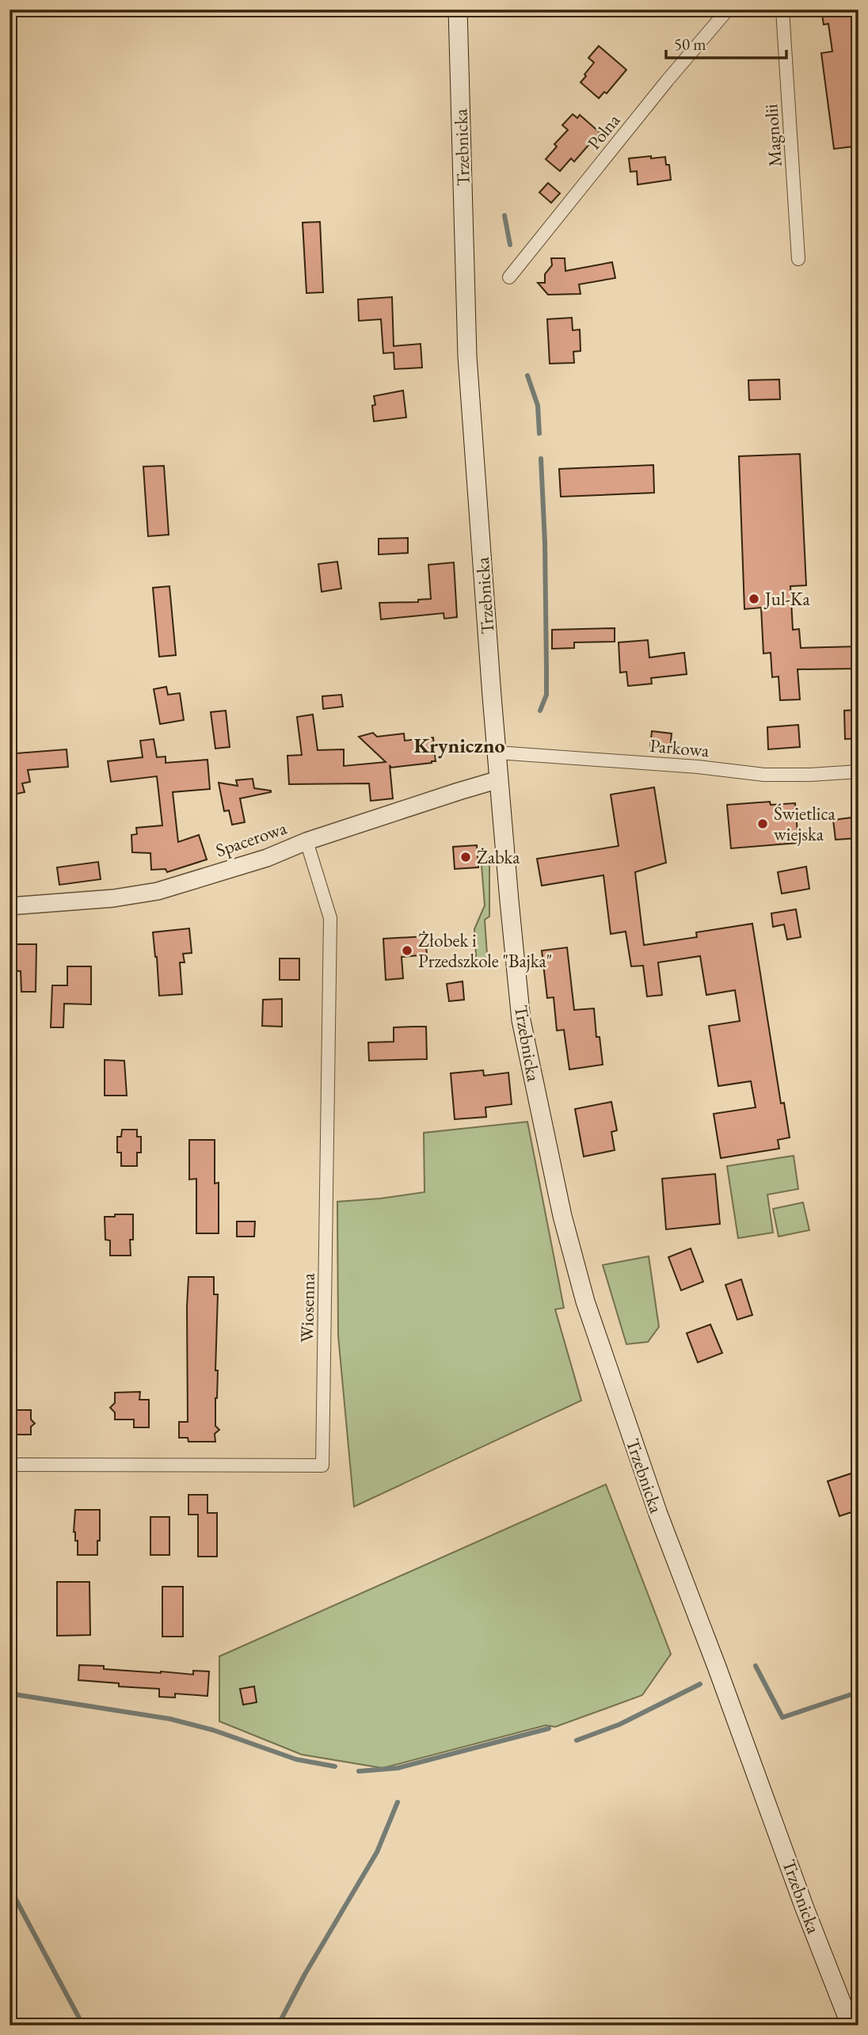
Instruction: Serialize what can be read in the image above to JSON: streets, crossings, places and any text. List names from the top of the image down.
{
  "streets": {
    "main road": ["Trzebnicka"],
    "street": [
      "Polna",
      "Magnolii",
      "Parkowa",
      "Spacerowa",
      "Wiosenna"
    ]
  },
  "crossings": [
    ["Trzebnicka", "Parkowa"],
    ["Trzebnicka", "Spacerowa"],
    ["Spacerowa", "Wiosenna"]
  ],
  "districts": ["Kryniczno"],
  "places": [
    "Jul-Ka",
    "Świetlica wiejska",
    "Żabka",
    "Żłobek i Przedszkole \"Bajka\""
  ],
  "scale_bar": "50 m"
}
